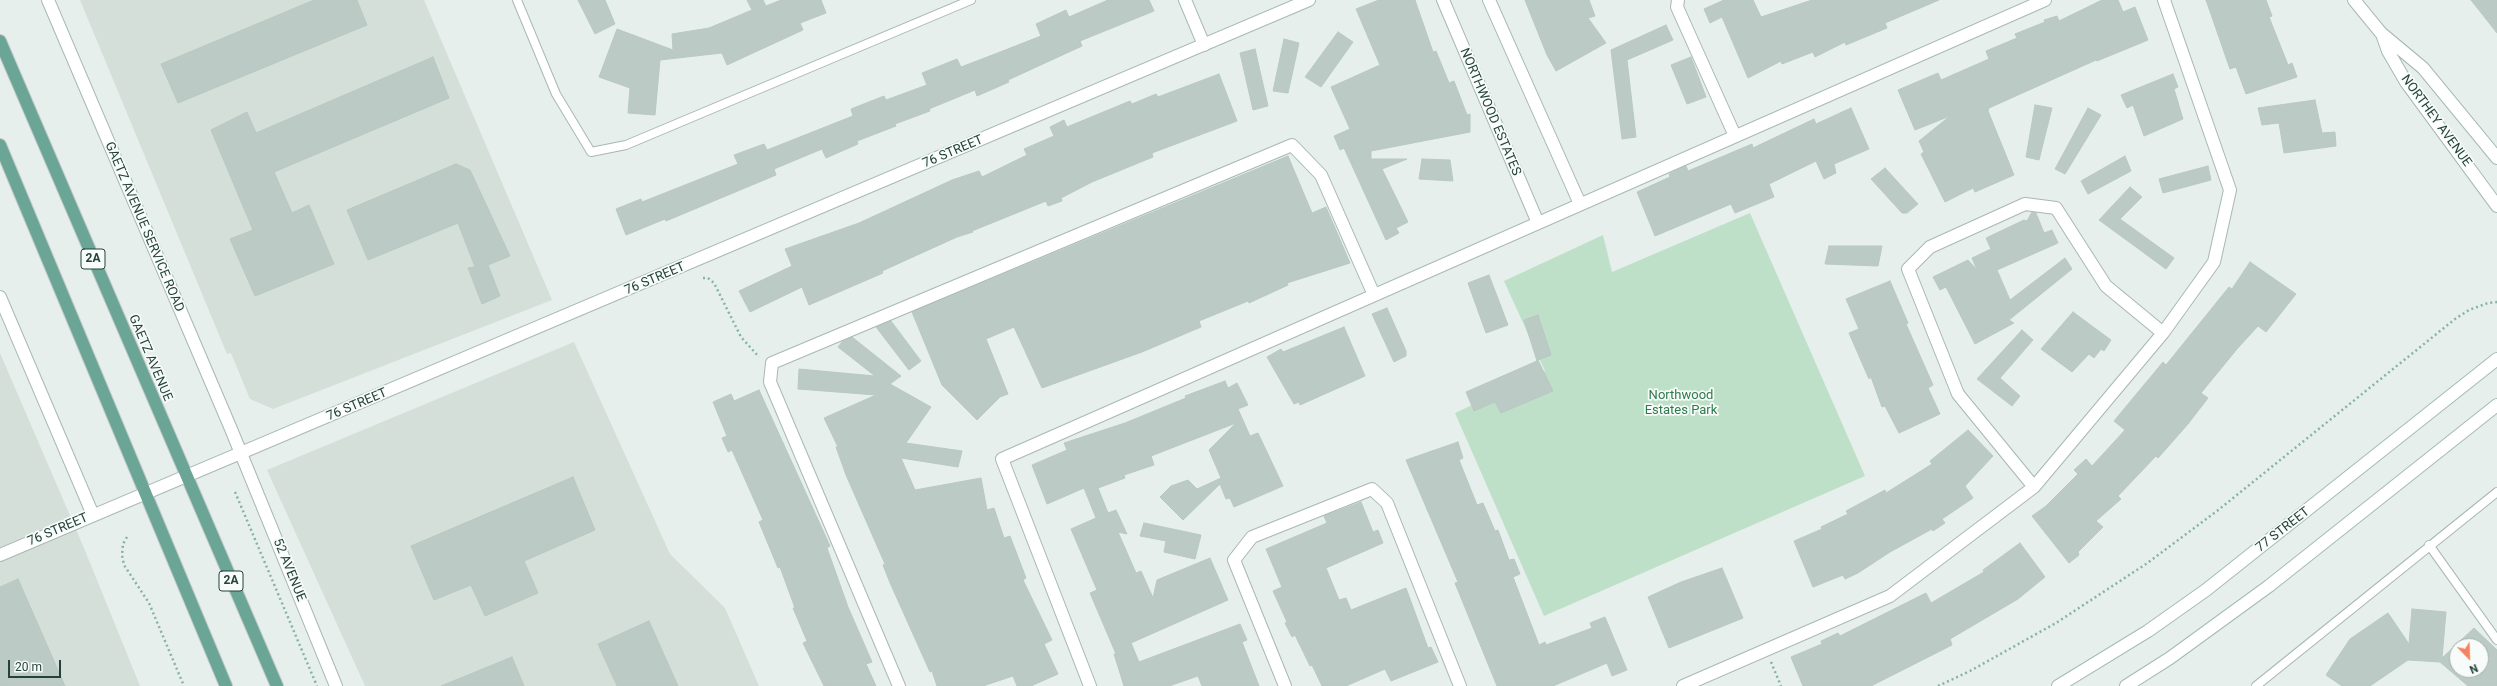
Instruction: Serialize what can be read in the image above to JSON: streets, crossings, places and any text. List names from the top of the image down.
{
  "streets": {
    "main road": ["2A", "GAETZ AVENUE"],
    "street": [
      "NORTHWOOD ESTATES",
      "NORTHEY AVENUE",
      "76 STREET",
      "GAETZ AVENUE SERVICE ROAD",
      "77 STREET",
      "52 AVENUE"
    ]
  },
  "crossings": [
    ["76 STREET", "GAETZ AVENUE SERVICE ROAD"],
    ["76 STREET", "GAETZ AVENUE"],
    ["76 STREET", "52 AVENUE"],
    ["GAETZ AVENUE SERVICE ROAD", "52 AVENUE"]
  ],
  "parks": ["Northwood Estates Park"],
  "scale_bar": "20 m",
  "north": "bottom right"
}
